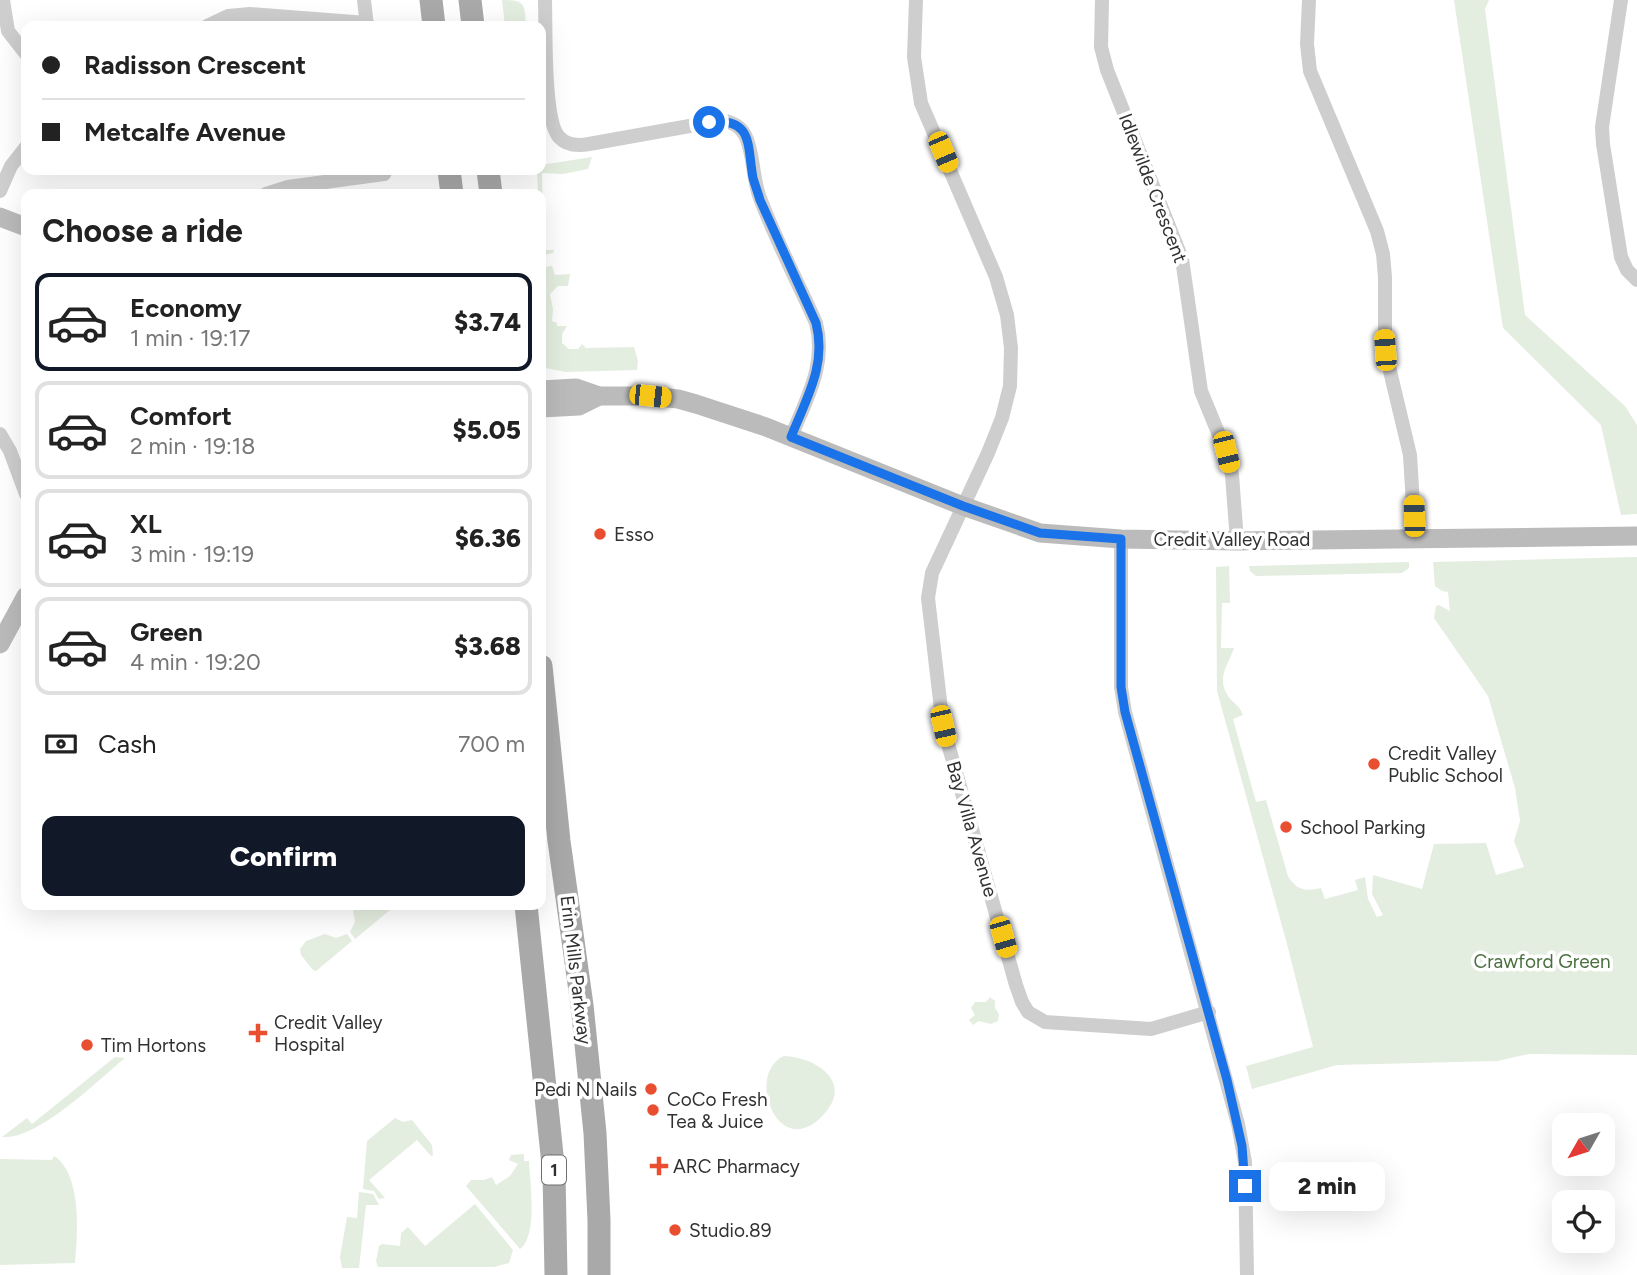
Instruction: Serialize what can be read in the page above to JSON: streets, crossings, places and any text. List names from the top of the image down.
{
  "streets": {
    "main road": ["Erin Mills Parkway", "1"],
    "street": ["Idlewilde Crescent", "Credit Valley Road", "Bay Villa Avenue"]
  },
  "crossings": [
    ["Idlewilde Crescent", "Credit Valley Road"],
    ["Credit Valley Road", "Bay Villa Avenue"]
  ],
  "parks": ["Crawford Green"],
  "places": {
    "other": [
      "Esso",
      "Credit Valley Public School",
      "School Parking",
      "Tim Hortons",
      "Pedi N Nails",
      "CoCo Fresh Tea & Juice",
      "Studio.89"
    ],
    "health": ["Credit Valley Hospital", "ARC Pharmacy"]
  },
  "north": "bottom left",
  "page": {
    "banner": ["Radisson Crescent", "Metcalfe Avenue"],
    "heading": "Choose a ride",
    "list": [
      {
        "name": "Economy",
        "note": "1 min · 19:17",
        "value": "$3.74"
      },
      {
        "name": "Comfort",
        "note": "2 min · 19:18",
        "value": "$5.05"
      },
      {
        "name": "XL",
        "note": "3 min · 19:19",
        "value": "$6.36"
      },
      {
        "name": "Green",
        "note": "4 min · 19:20",
        "value": "$3.68"
      }
    ],
    "pay": ["Cash", "700 m"],
    "buttons": "Confirm",
    "bubble": "2 min"
  }
}
